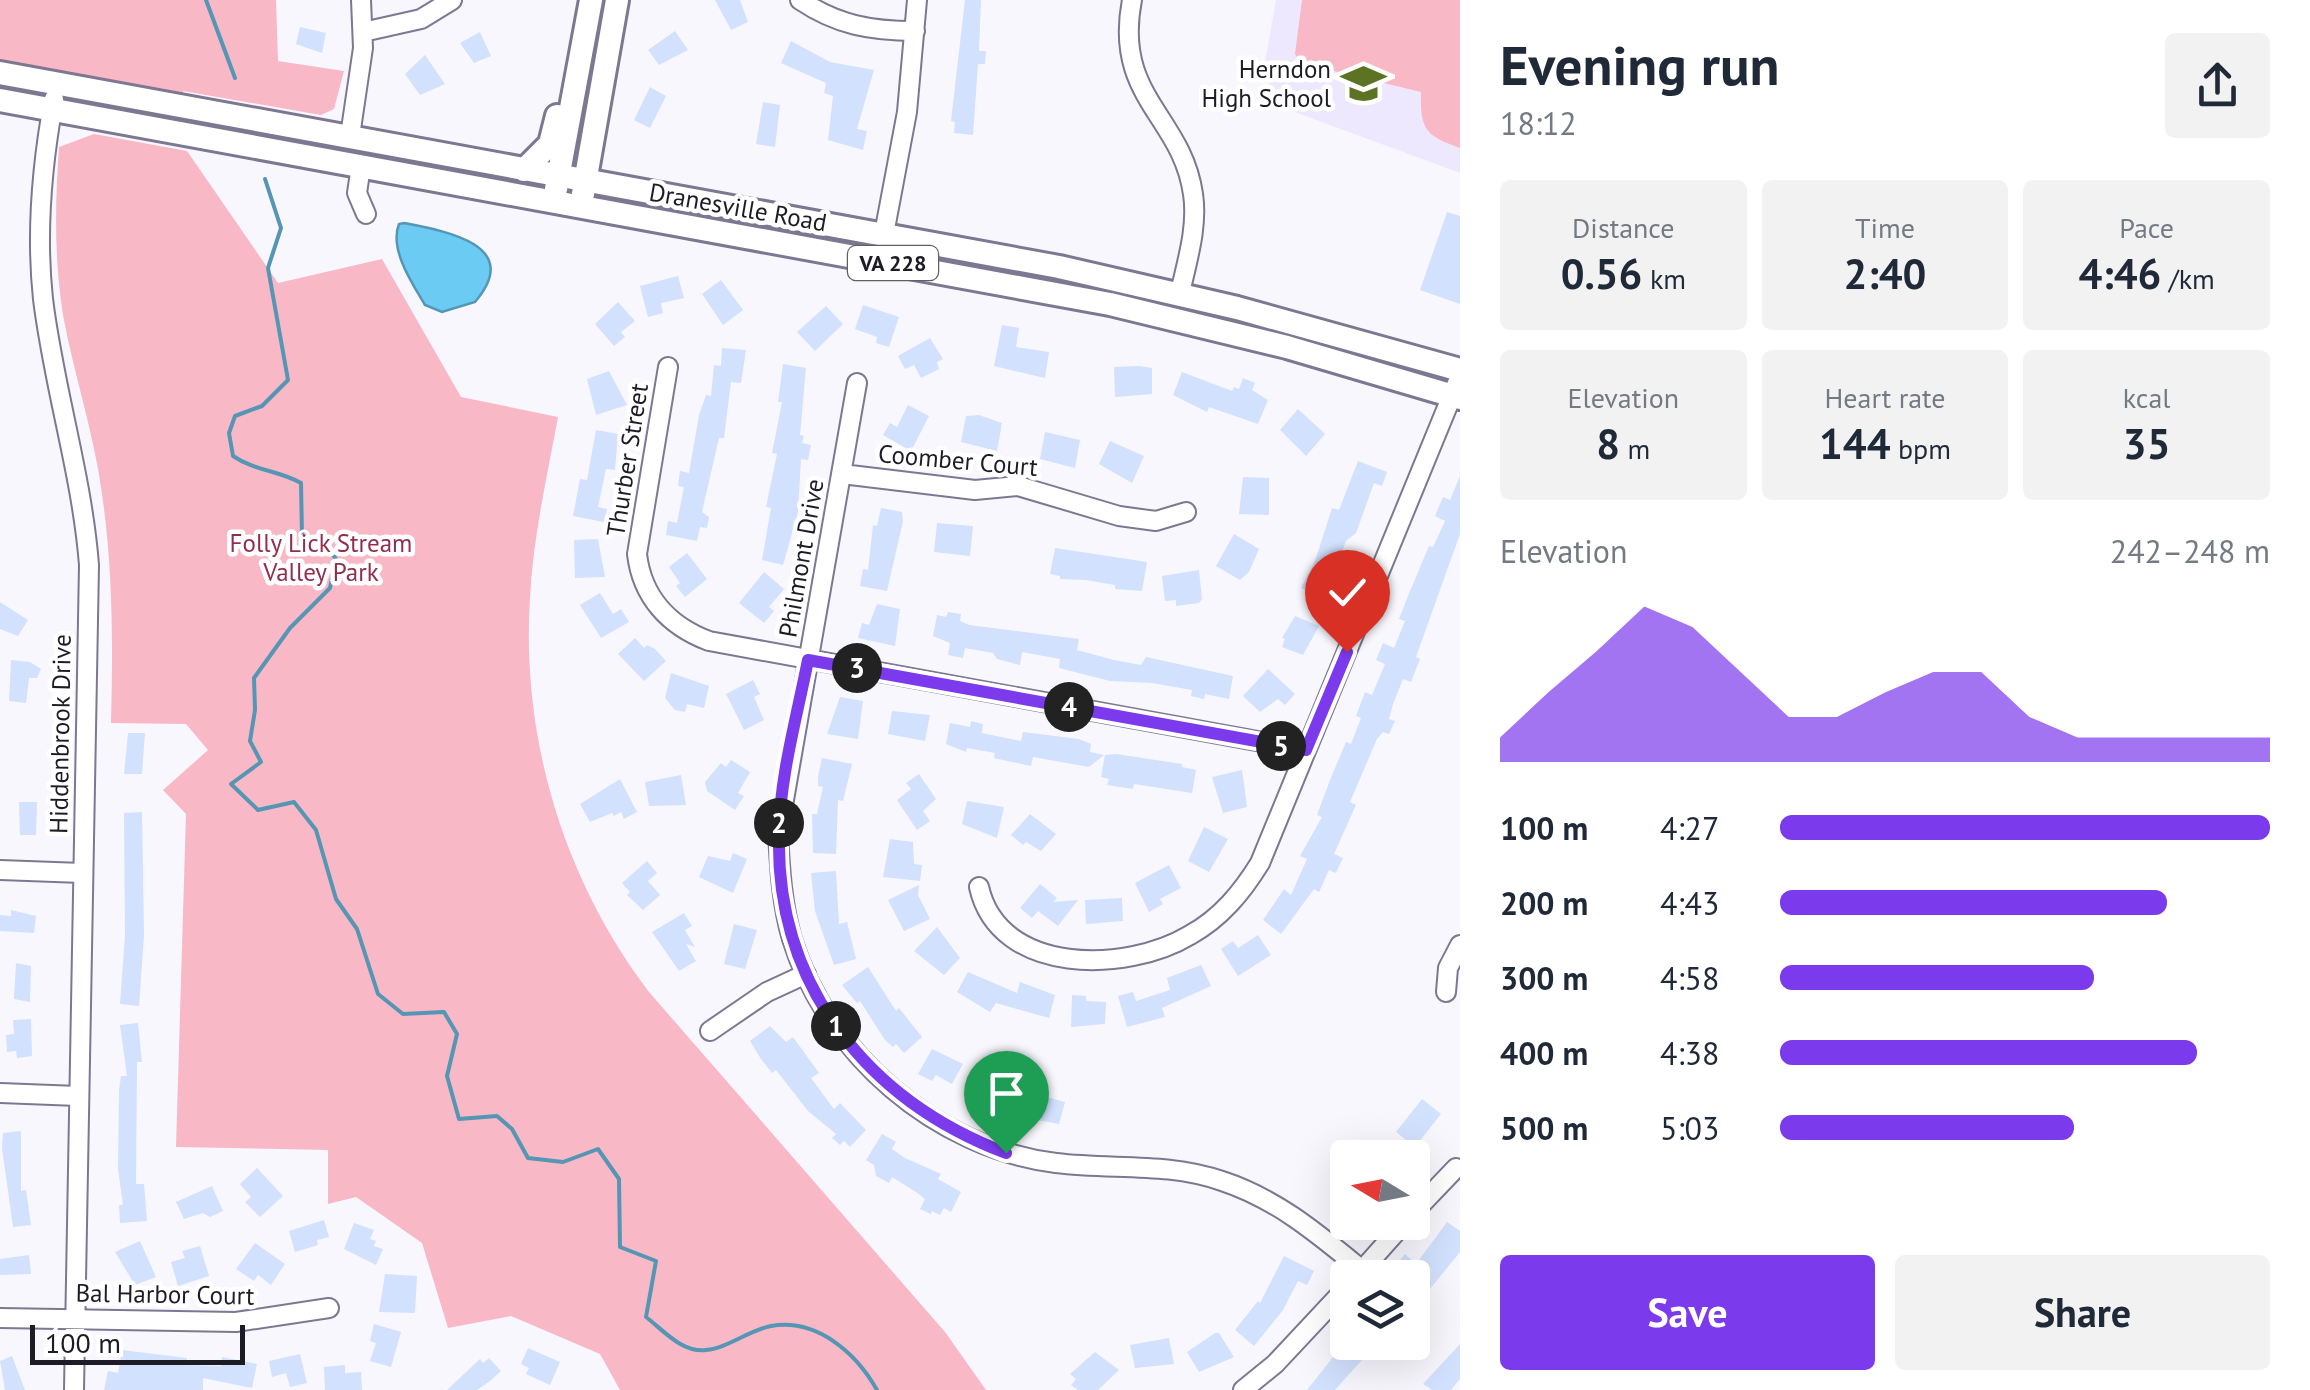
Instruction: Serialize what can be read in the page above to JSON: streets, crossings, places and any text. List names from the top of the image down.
{
  "streets": {
    "main road": ["Dranesville Road", "VA 228"],
    "street": [
      "Thurber Street",
      "Coomber Court",
      "Philmont Drive",
      "Hiddenbrook Drive",
      "Bal Harbor Court"
    ]
  },
  "crossings": [
    ["Dranesville Road", "Hiddenbrook Drive"],
    ["Thurber Street", "Philmont Drive"],
    ["Coomber Court", "Philmont Drive"],
    ["Hiddenbrook Drive", "Bal Harbor Court"]
  ],
  "parks": ["Folly Lick Stream Valley Park"],
  "places": {
    "school or university": ["Herndon High School"]
  },
  "scale_bar": "100 m",
  "north": "left",
  "page": {
    "heading": ["Evening run", "18:12"],
    "stats": [
      ["Distance", "0.56 km"],
      ["Time", "2:40"],
      ["Pace", "4:46 /km"],
      ["Elevation", "8 m"],
      ["Heart rate", "144 bpm"],
      ["kcal", "35"]
    ],
    "chart": ["Elevation", "242–248 m"],
    "pins": [
      "3",
      "4",
      "5",
      "2",
      "1"
    ],
    "list": [
      {
        "name": "100 m",
        "note": "4:27"
      },
      {
        "name": "200 m",
        "note": "4:43"
      },
      {
        "name": "300 m",
        "note": "4:58"
      },
      {
        "name": "400 m",
        "note": "4:38"
      },
      {
        "name": "500 m",
        "note": "5:03"
      }
    ],
    "buttons": ["Save", "Share"],
    "scale": "100 m"
  }
}
